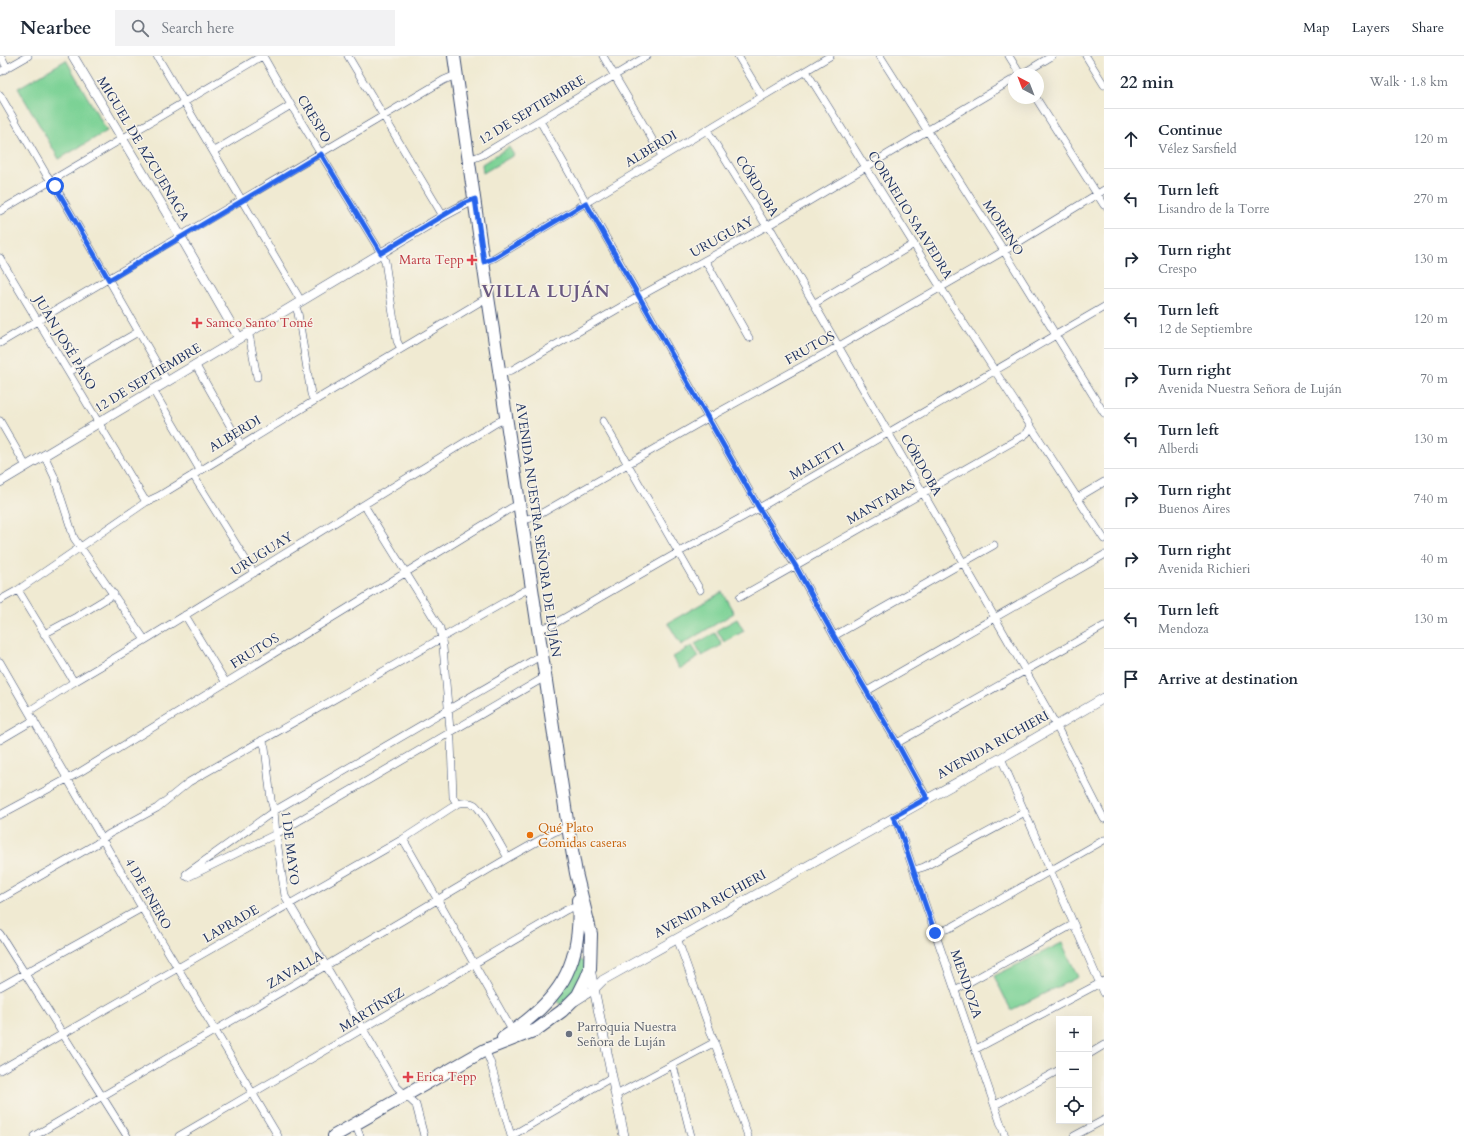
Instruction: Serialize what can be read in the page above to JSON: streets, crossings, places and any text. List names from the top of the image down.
{
  "streets": {
    "main road": ["AVENIDA NUESTRA SEÑORA DE LUJÁN", "AVENIDA RICHIERI"],
    "street": [
      "12 DE SEPTIEMBRE",
      "CRESPO",
      "MIGUEL DE AZCUENAGA",
      "ALBERDI",
      "CÓRDOBA",
      "CORNELIO SAAVEDRA",
      "MORENO",
      "URUGUAY",
      "JUAN JOSÉ PASO",
      "FRUTOS",
      "MALETTI",
      "MANTARAS",
      "1 DE MAYO",
      "4 DE ENERO",
      "LAPRADE",
      "ZAVALLA",
      "MENDOZA",
      "MARTÍNEZ"
    ]
  },
  "crossings": [
    ["12 DE SEPTIEMBRE", "CRESPO"],
    ["12 DE SEPTIEMBRE", "MIGUEL DE AZCUENAGA"],
    ["12 DE SEPTIEMBRE", "JUAN JOSÉ PASO"],
    ["12 DE SEPTIEMBRE", "AVENIDA NUESTRA SEÑORA DE LUJÁN"],
    ["CRESPO", "ALBERDI"],
    ["ALBERDI", "CÓRDOBA"],
    ["ALBERDI", "CORNELIO SAAVEDRA"],
    ["ALBERDI", "JUAN JOSÉ PASO"],
    ["ALBERDI", "AVENIDA NUESTRA SEÑORA DE LUJÁN"],
    ["CÓRDOBA", "URUGUAY"],
    ["CÓRDOBA", "FRUTOS"],
    ["CÓRDOBA", "MALETTI"],
    ["CÓRDOBA", "MANTARAS"],
    ["CÓRDOBA", "AVENIDA RICHIERI"],
    ["CORNELIO SAAVEDRA", "URUGUAY"],
    ["CORNELIO SAAVEDRA", "FRUTOS"],
    ["CORNELIO SAAVEDRA", "MALETTI"],
    ["CORNELIO SAAVEDRA", "MANTARAS"],
    ["MORENO", "URUGUAY"],
    ["MORENO", "FRUTOS"],
    ["MORENO", "MALETTI"],
    ["URUGUAY", "AVENIDA NUESTRA SEÑORA DE LUJÁN"],
    ["URUGUAY", "4 DE ENERO"],
    ["FRUTOS", "AVENIDA NUESTRA SEÑORA DE LUJÁN"],
    ["FRUTOS", "4 DE ENERO"],
    ["MALETTI", "AVENIDA NUESTRA SEÑORA DE LUJÁN"],
    ["AVENIDA NUESTRA SEÑORA DE LUJÁN", "AVENIDA RICHIERI"],
    ["AVENIDA NUESTRA SEÑORA DE LUJÁN", "ZAVALLA"],
    ["AVENIDA RICHIERI", "1 DE MAYO"],
    ["AVENIDA RICHIERI", "MENDOZA"],
    ["1 DE MAYO", "LAPRADE"],
    ["1 DE MAYO", "ZAVALLA"],
    ["1 DE MAYO", "MARTÍNEZ"],
    ["4 DE ENERO", "LAPRADE"],
    ["4 DE ENERO", "ZAVALLA"],
    ["4 DE ENERO", "MARTÍNEZ"]
  ],
  "districts": ["VILLA LUJÁN"],
  "places": {
    "health": ["Marta Tepp", "Samco Santo Tomé", "Erica Tepp"],
    "other": ["Qué Plato Comidas caseras", "Parroquia Nuestra Señora de Luján"]
  },
  "north": "top left",
  "page": {
    "header": "Nearbee",
    "search": "Search here",
    "nav": ["Map", "Layers", "Share"],
    "heading": ["22 min", "Walk · 1.8 km"],
    "list": [
      ["Continue", "Vélez Sarsfield", "120 m"],
      ["Turn left", "Lisandro de la Torre", "270 m"],
      ["Turn right", "Crespo", "130 m"],
      ["Turn left", "12 de Septiembre", "120 m"],
      ["Turn right", "Avenida Nuestra Señora de Luján", "70 m"],
      ["Turn left", "Alberdi", "130 m"],
      ["Turn right", "Buenos Aires", "740 m"],
      ["Turn right", "Avenida Richieri", "40 m"],
      ["Turn left", "Mendoza", "130 m"],
      "Arrive at destination"
    ],
    "map_buttons": ["+", "−"]
  }
}
